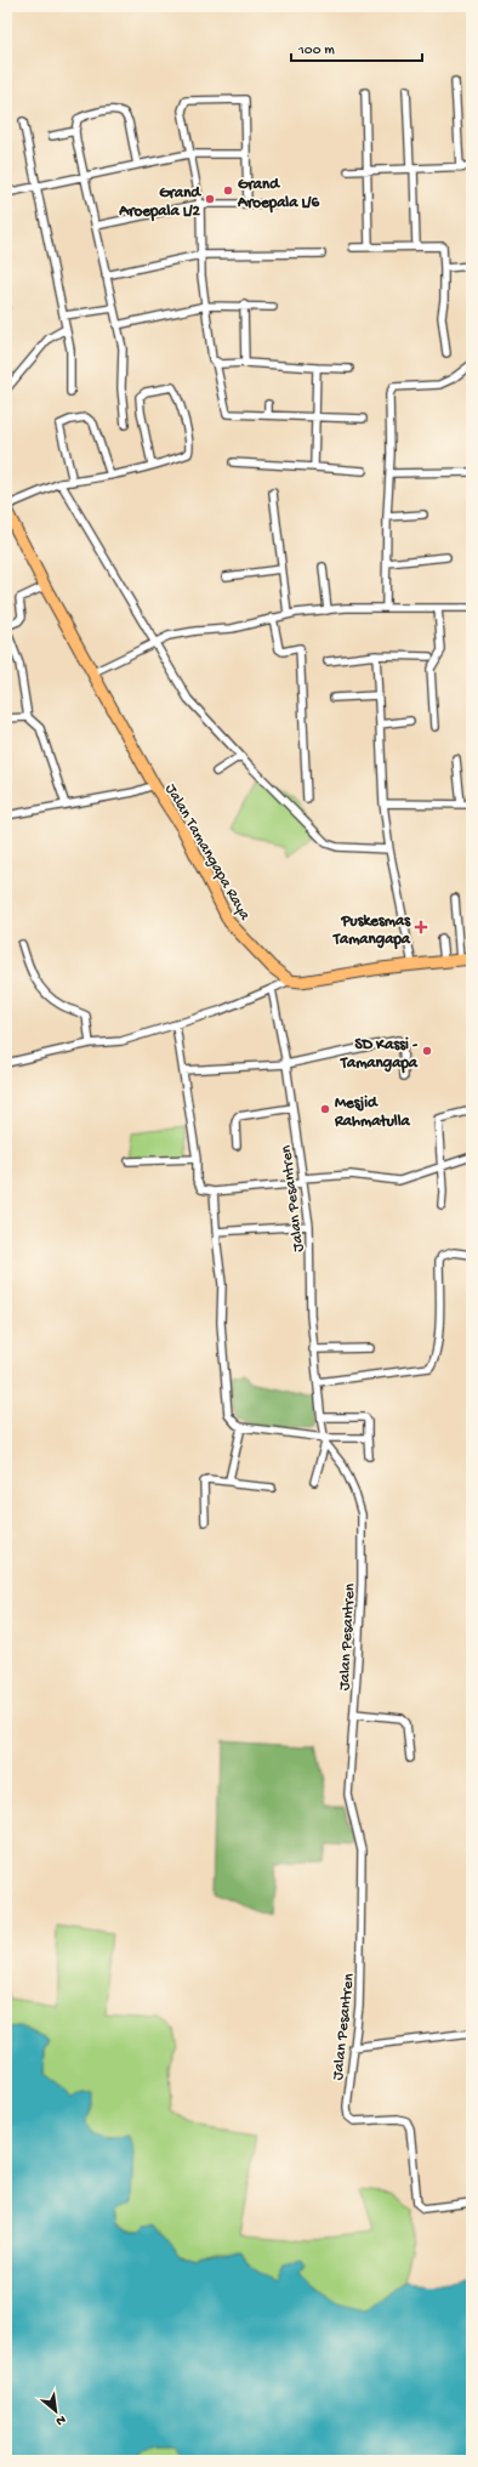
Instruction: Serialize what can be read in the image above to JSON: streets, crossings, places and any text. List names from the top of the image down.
{
  "streets": {
    "main road": ["Jalan Tamangapa Raya"],
    "street": ["Jalan Pesantren"]
  },
  "places": {
    "other": [
      "Grand Aroepala L/6",
      "Grand Aroepala L/2",
      "SD Kassi - Tamangapa",
      "Mesjid Rahmatulla"
    ],
    "health": ["Puskesmas Tamangapa"]
  },
  "scale_bar": "100 m",
  "north": "bottom right"
}
